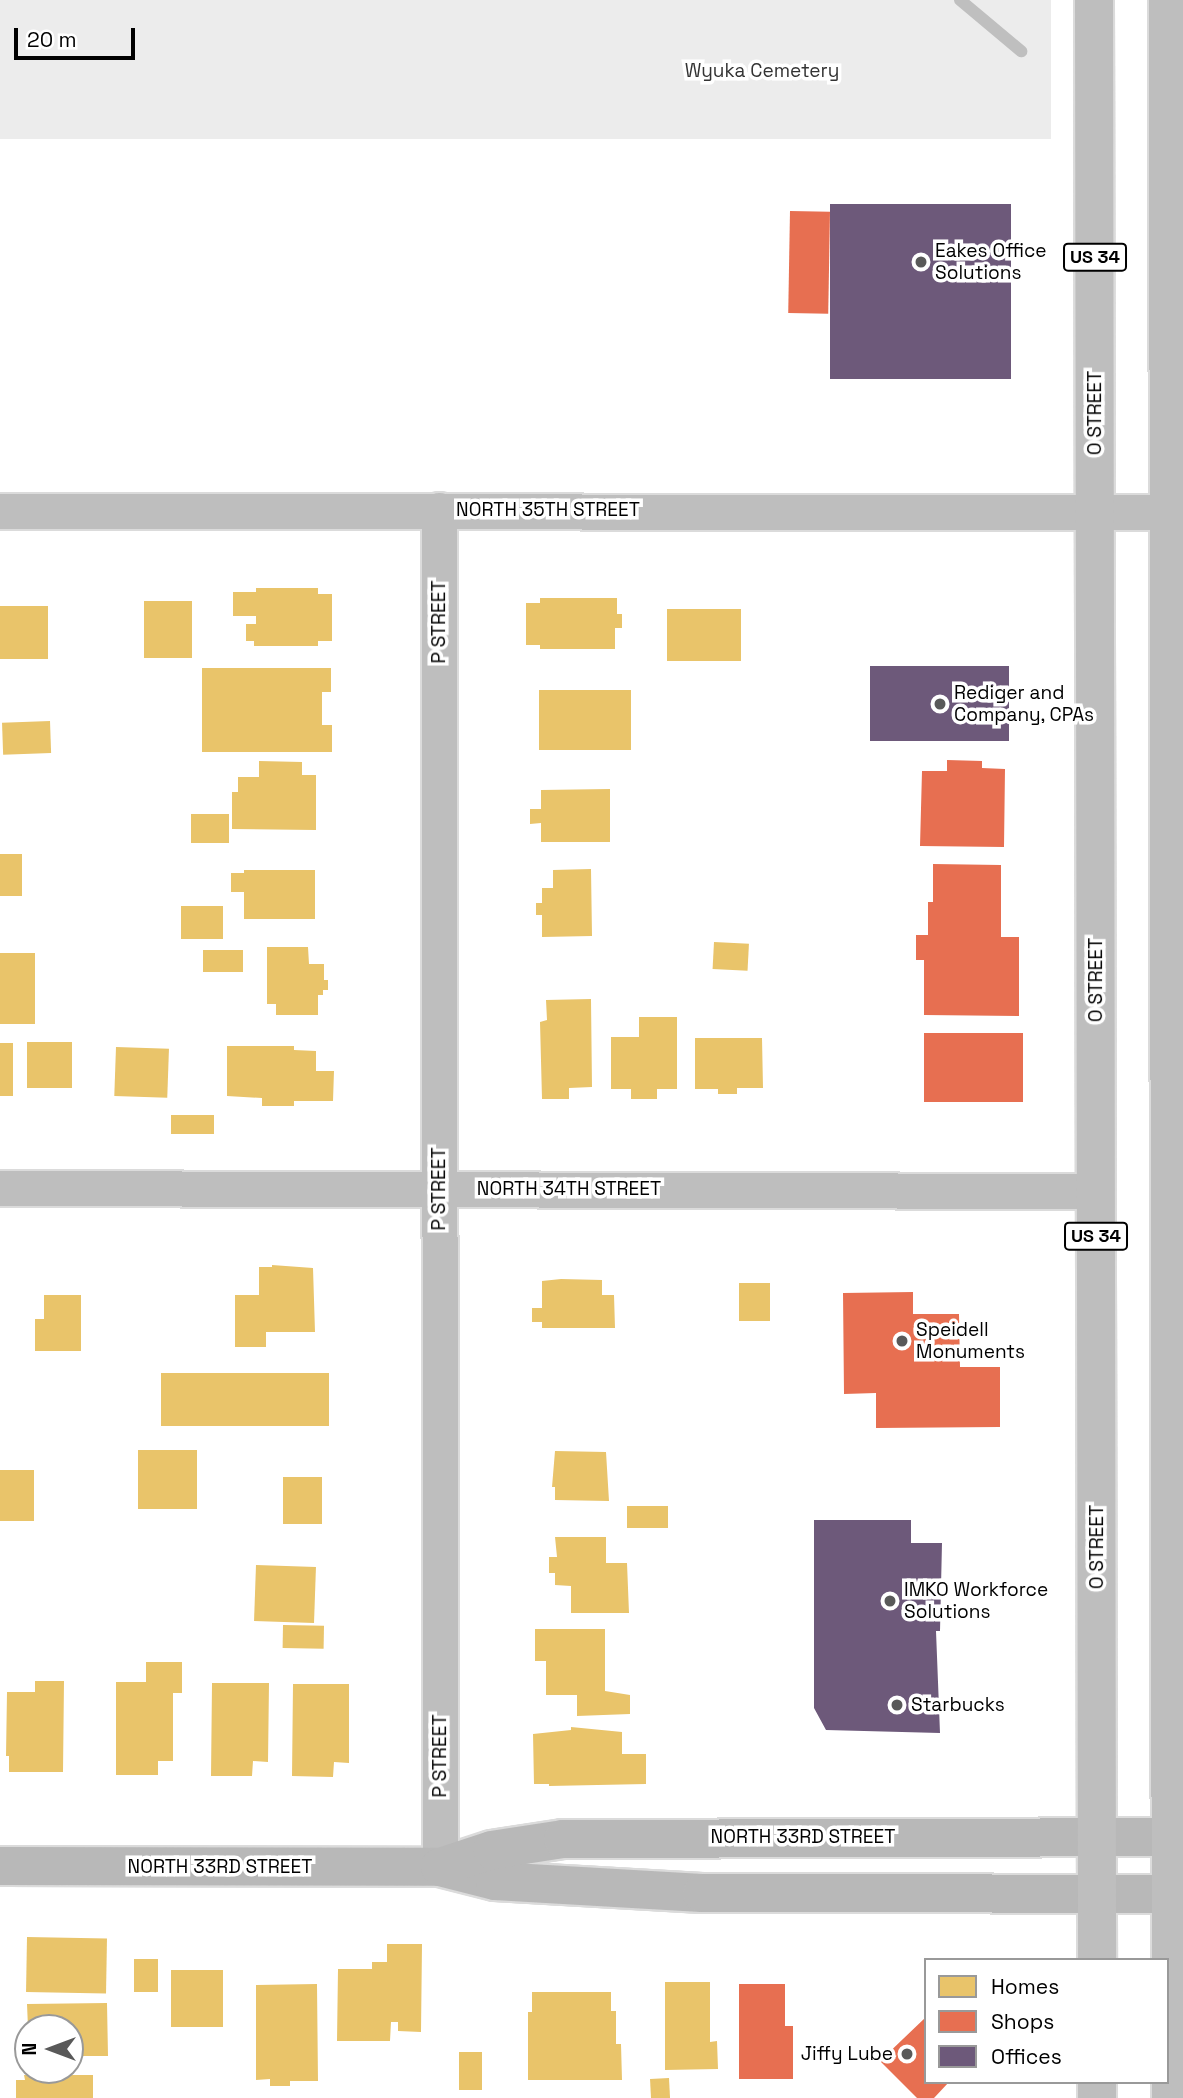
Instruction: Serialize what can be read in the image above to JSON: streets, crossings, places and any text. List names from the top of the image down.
{
  "streets": {
    "main road": ["US 34", "O STREET", "NORTH 33RD STREET"],
    "street": ["NORTH 35TH STREET", "P STREET", "NORTH 34TH STREET"]
  },
  "crossings": [
    ["O STREET", "NORTH 35TH STREET"],
    ["O STREET", "NORTH 34TH STREET"],
    ["O STREET", "NORTH 33RD STREET"],
    ["NORTH 35TH STREET", "P STREET"],
    ["P STREET", "NORTH 34TH STREET"],
    ["P STREET", "NORTH 33RD STREET"]
  ],
  "parks": ["Wyuka Cemetery"],
  "places": [
    "Eakes Office Solutions",
    "Rediger and Company, CPAs",
    "Speidell Monuments",
    "IMKO Workforce Solutions",
    "Starbucks",
    "Jiffy Lube"
  ],
  "legend": ["Homes", "Shops", "Offices"],
  "scale_bar": "20 m",
  "north": "left"
}
